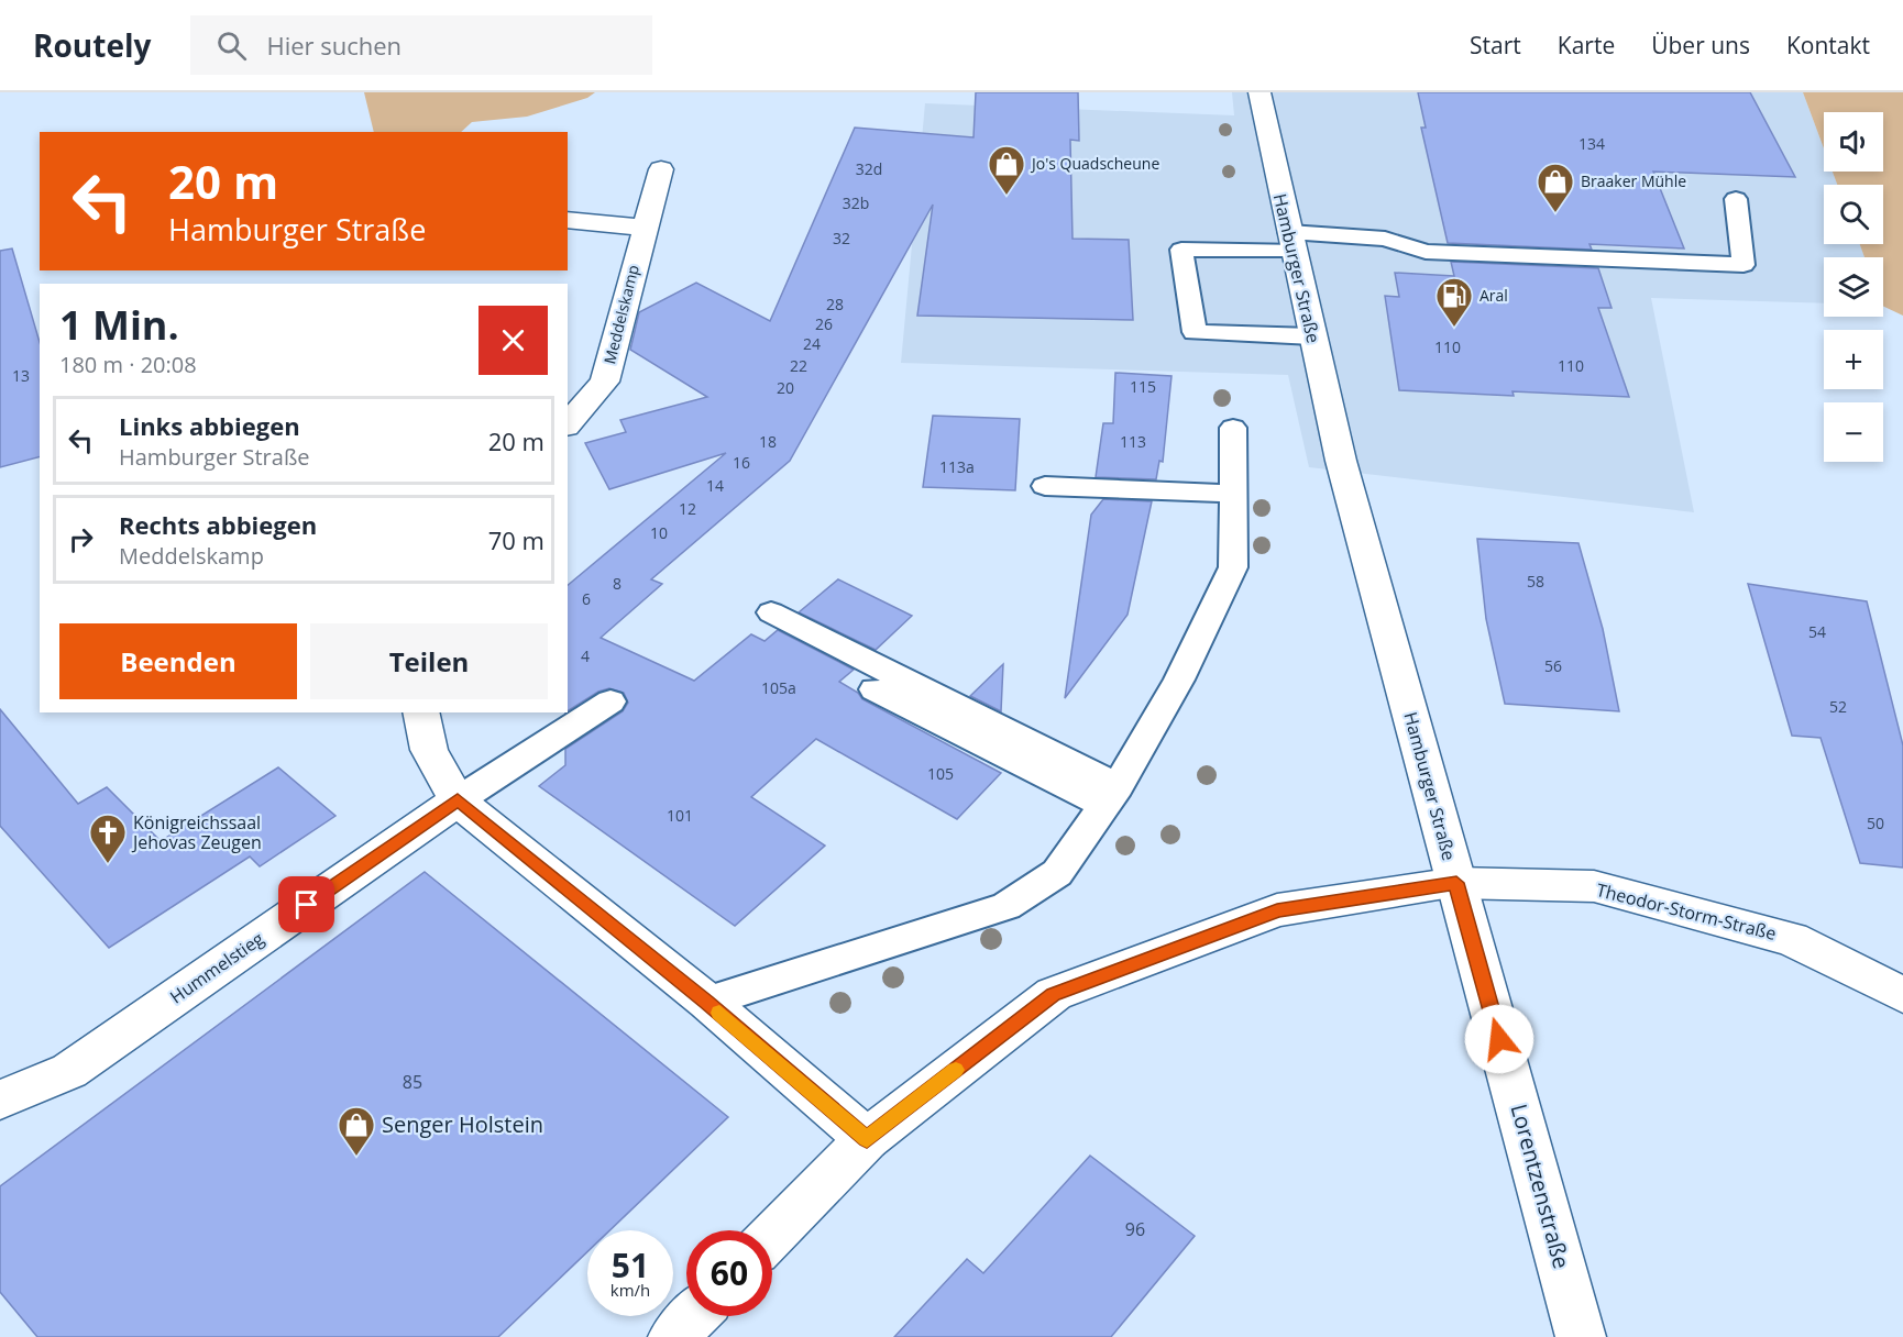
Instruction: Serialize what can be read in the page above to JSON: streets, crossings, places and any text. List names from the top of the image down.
{
  "streets": {
    "street": [
      "Hamburger Straße",
      "Meddelskamp",
      "Theodor-Storm-Straße",
      "Hummelstieg",
      "Lorentzenstraße"
    ]
  },
  "crossings": [
    ["Hamburger Straße", "Theodor-Storm-Straße"],
    ["Hamburger Straße", "Lorentzenstraße"],
    ["Theodor-Storm-Straße", "Lorentzenstraße"]
  ],
  "places": {
    "shop": ["Jo's Quadscheune", "Braaker Mühle", "Senger Holstein"],
    "fuel station": ["Aral"],
    "church": ["Königreichssaal Jehovas Zeugen"]
  },
  "house_numbers": [
    "134",
    "32d",
    "32b",
    "32",
    "28",
    "26",
    "24",
    "110",
    "22",
    "110",
    "13",
    "115",
    "20",
    "18",
    "113",
    "16",
    "113a",
    "14",
    "12",
    "10",
    "58",
    "8",
    "6",
    "54",
    "4",
    "56",
    "105a",
    "52",
    "105",
    "101",
    "50",
    "85",
    "96"
  ],
  "page": {
    "header": "Routely",
    "search": "Hier suchen",
    "nav": [
      "Start",
      "Karte",
      "Über uns",
      "Kontakt"
    ],
    "map_buttons": ["+", "−"],
    "turn": ["20 m", "Hamburger Straße"],
    "heading": ["1 Min.", "180 m · 20:08"],
    "list": [
      {
        "name": "Links abbiegen",
        "note": "Hamburger Straße",
        "value": "20 m"
      },
      {
        "name": "Rechts abbiegen",
        "note": "Meddelskamp",
        "value": "70 m"
      }
    ],
    "buttons": ["Beenden", "Teilen"],
    "speed": "51 km/h",
    "limit": "60"
  }
}
